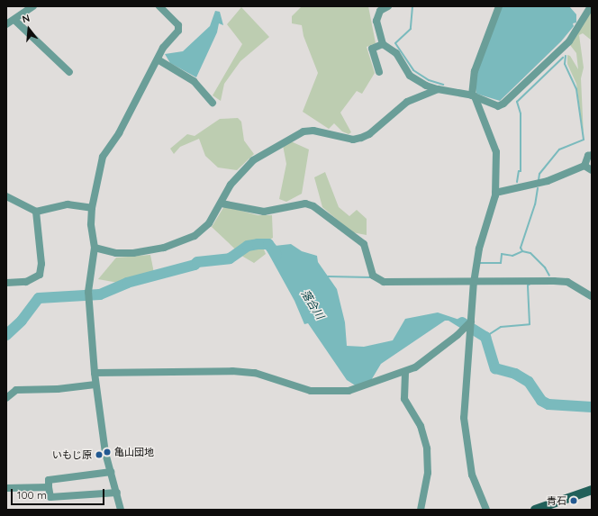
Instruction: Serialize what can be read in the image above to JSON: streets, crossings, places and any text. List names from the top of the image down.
{
  "water": ["落合川"],
  "places": ["亀山団地", "いもじ原", "青石"],
  "scale_bar": "100 m",
  "north": "top"
}
